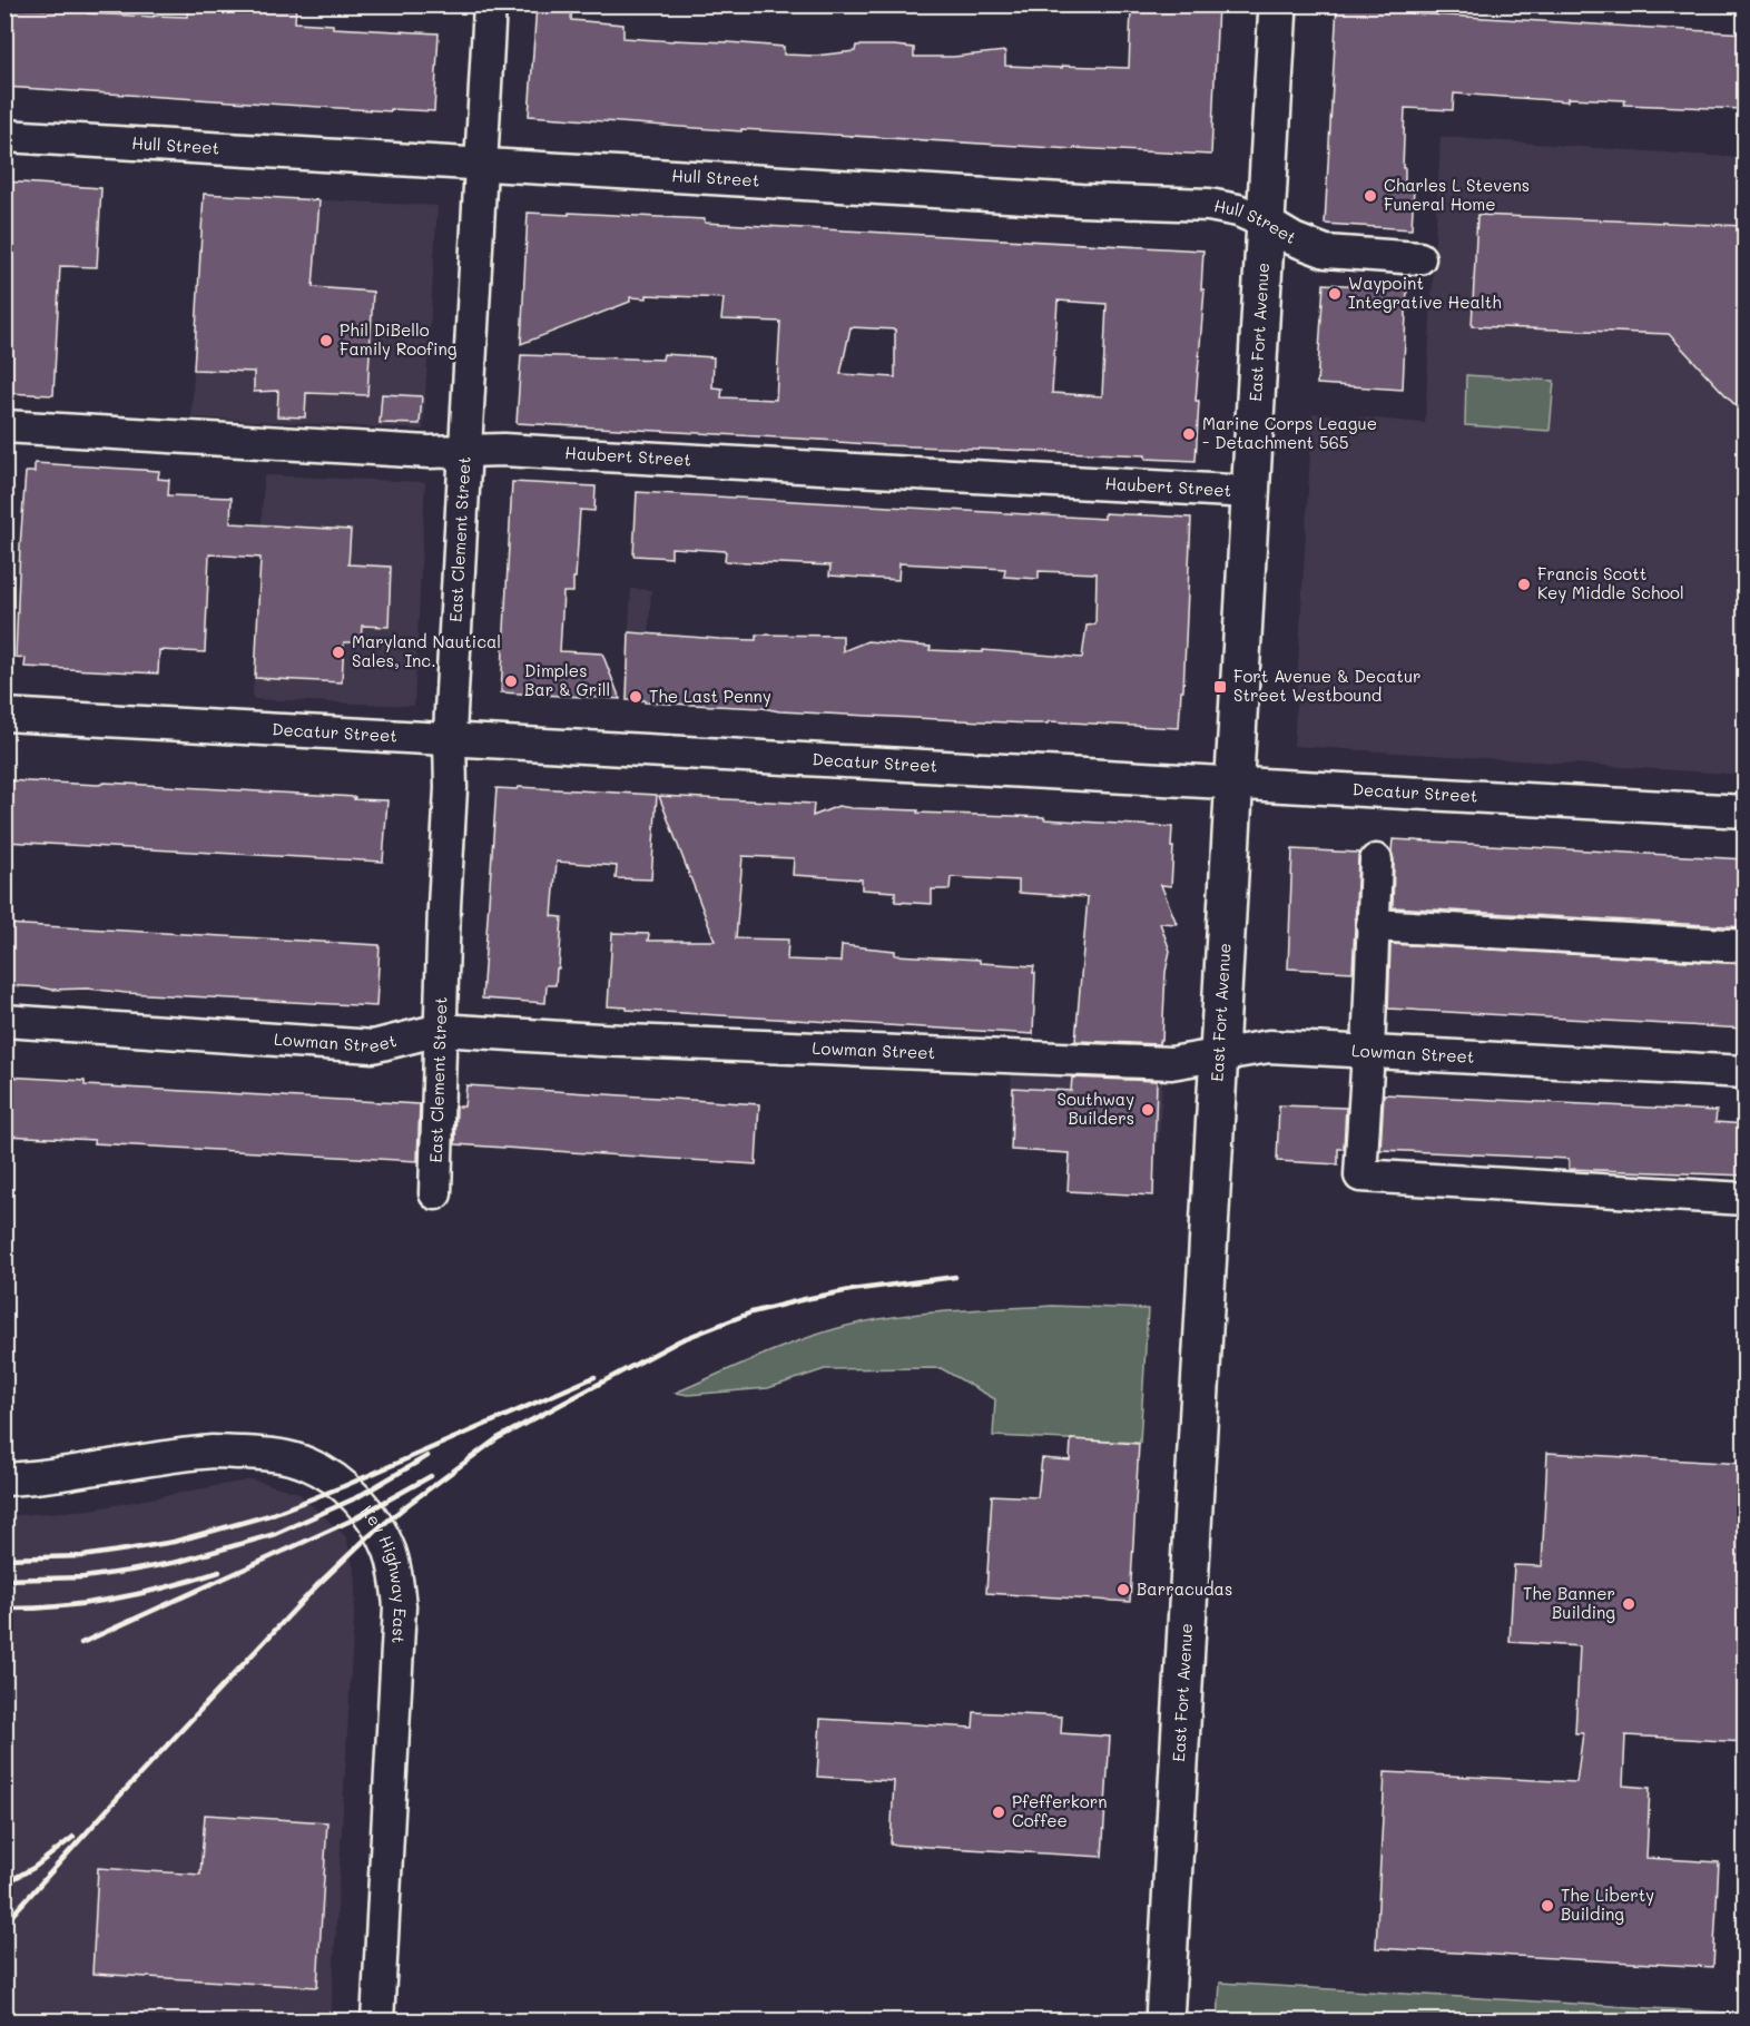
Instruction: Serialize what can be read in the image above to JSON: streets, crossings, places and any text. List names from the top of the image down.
{
  "streets": {
    "street": [
      "Hull Street",
      "East Fort Avenue",
      "Haubert Street",
      "East Clement Street",
      "Decatur Street",
      "Lowman Street",
      "Key Highway East"
    ]
  },
  "crossings": [
    ["Hull Street", "East Fort Avenue"],
    ["Hull Street", "East Clement Street"],
    ["East Fort Avenue", "Haubert Street"],
    ["East Fort Avenue", "Decatur Street"],
    ["East Fort Avenue", "Lowman Street"],
    ["Haubert Street", "East Clement Street"],
    ["East Clement Street", "Decatur Street"],
    ["East Clement Street", "Lowman Street"]
  ],
  "places": {
    "other": [
      "Charles L Stevens Funeral Home",
      "Waypoint Integrative Health",
      "Phil DiBello Family Roofing",
      "Marine Corps League - Detachment 565",
      "Francis Scott Key Middle School",
      "Maryland Nautical Sales, Inc.",
      "Dimples Bar & Grill",
      "The Last Penny",
      "Southway Builders",
      "Barracudas",
      "The Banner Building",
      "Pfefferkorn Coffee",
      "The Liberty Building"
    ],
    "transit": ["Fort Avenue & Decatur Street Westbound"]
  }
}
